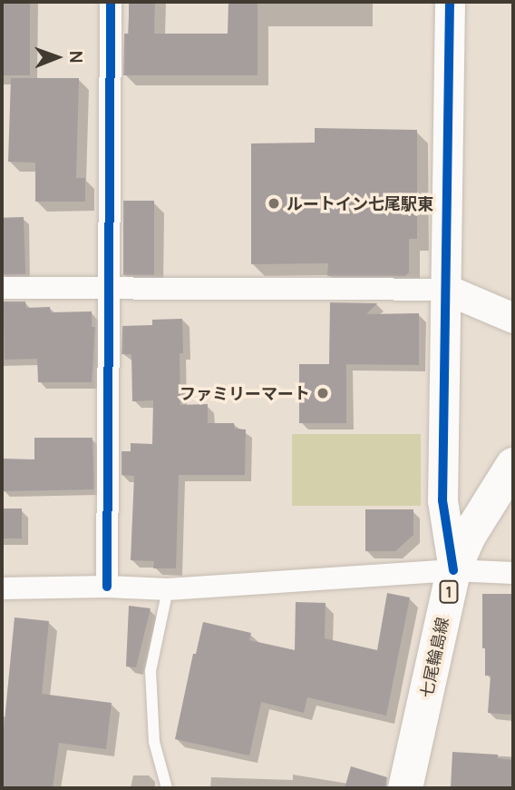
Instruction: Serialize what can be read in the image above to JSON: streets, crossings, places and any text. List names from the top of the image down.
{
  "streets": {
    "main road": ["1", "七尾輪島線"]
  },
  "places": ["ルートイン七尾駅東", "ファミリーマート"],
  "north": "right"
}
